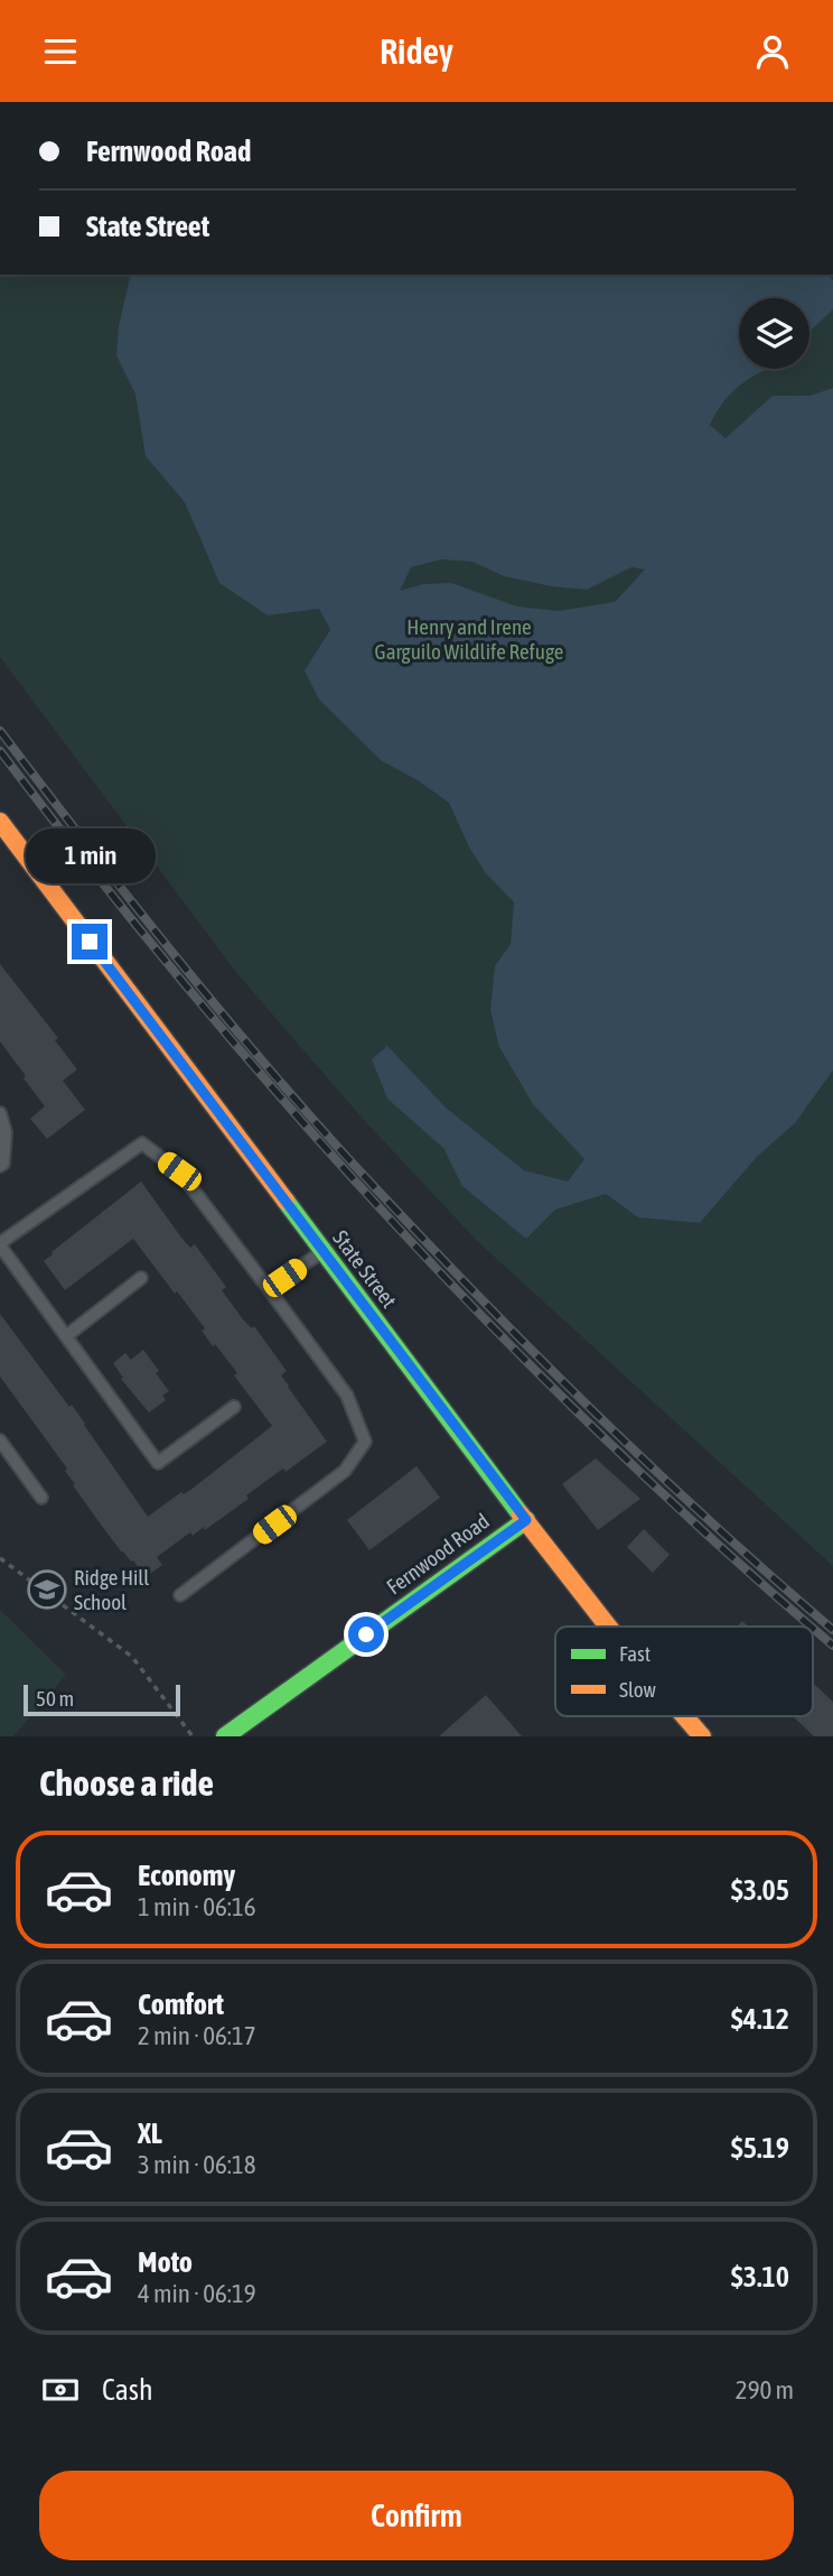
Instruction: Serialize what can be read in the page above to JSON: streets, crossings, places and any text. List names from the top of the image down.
{
  "streets": {
    "main road": ["State Street", "Fernwood Road"]
  },
  "crossings": [
    ["State Street", "Fernwood Road"]
  ],
  "parks": ["Henry and Irene Garguilo Wildlife Refuge"],
  "places": {
    "school or university": ["Ridge Hill School"]
  },
  "legend": ["Fast", "Slow"],
  "scale_bar": "50 m",
  "page": {
    "header": "Ridey",
    "banner": ["Fernwood Road", "State Street"],
    "bubble": "1 min",
    "scale": "50 m",
    "heading": "Choose a ride",
    "list": [
      {
        "name": "Economy",
        "note": "1 min · 06:16",
        "value": "$3.05"
      },
      {
        "name": "Comfort",
        "note": "2 min · 06:17",
        "value": "$4.12"
      },
      {
        "name": "XL",
        "note": "3 min · 06:18",
        "value": "$5.19"
      },
      {
        "name": "Moto",
        "note": "4 min · 06:19",
        "value": "$3.10"
      }
    ],
    "pay": ["Cash", "290 m"],
    "buttons": "Confirm"
  }
}
